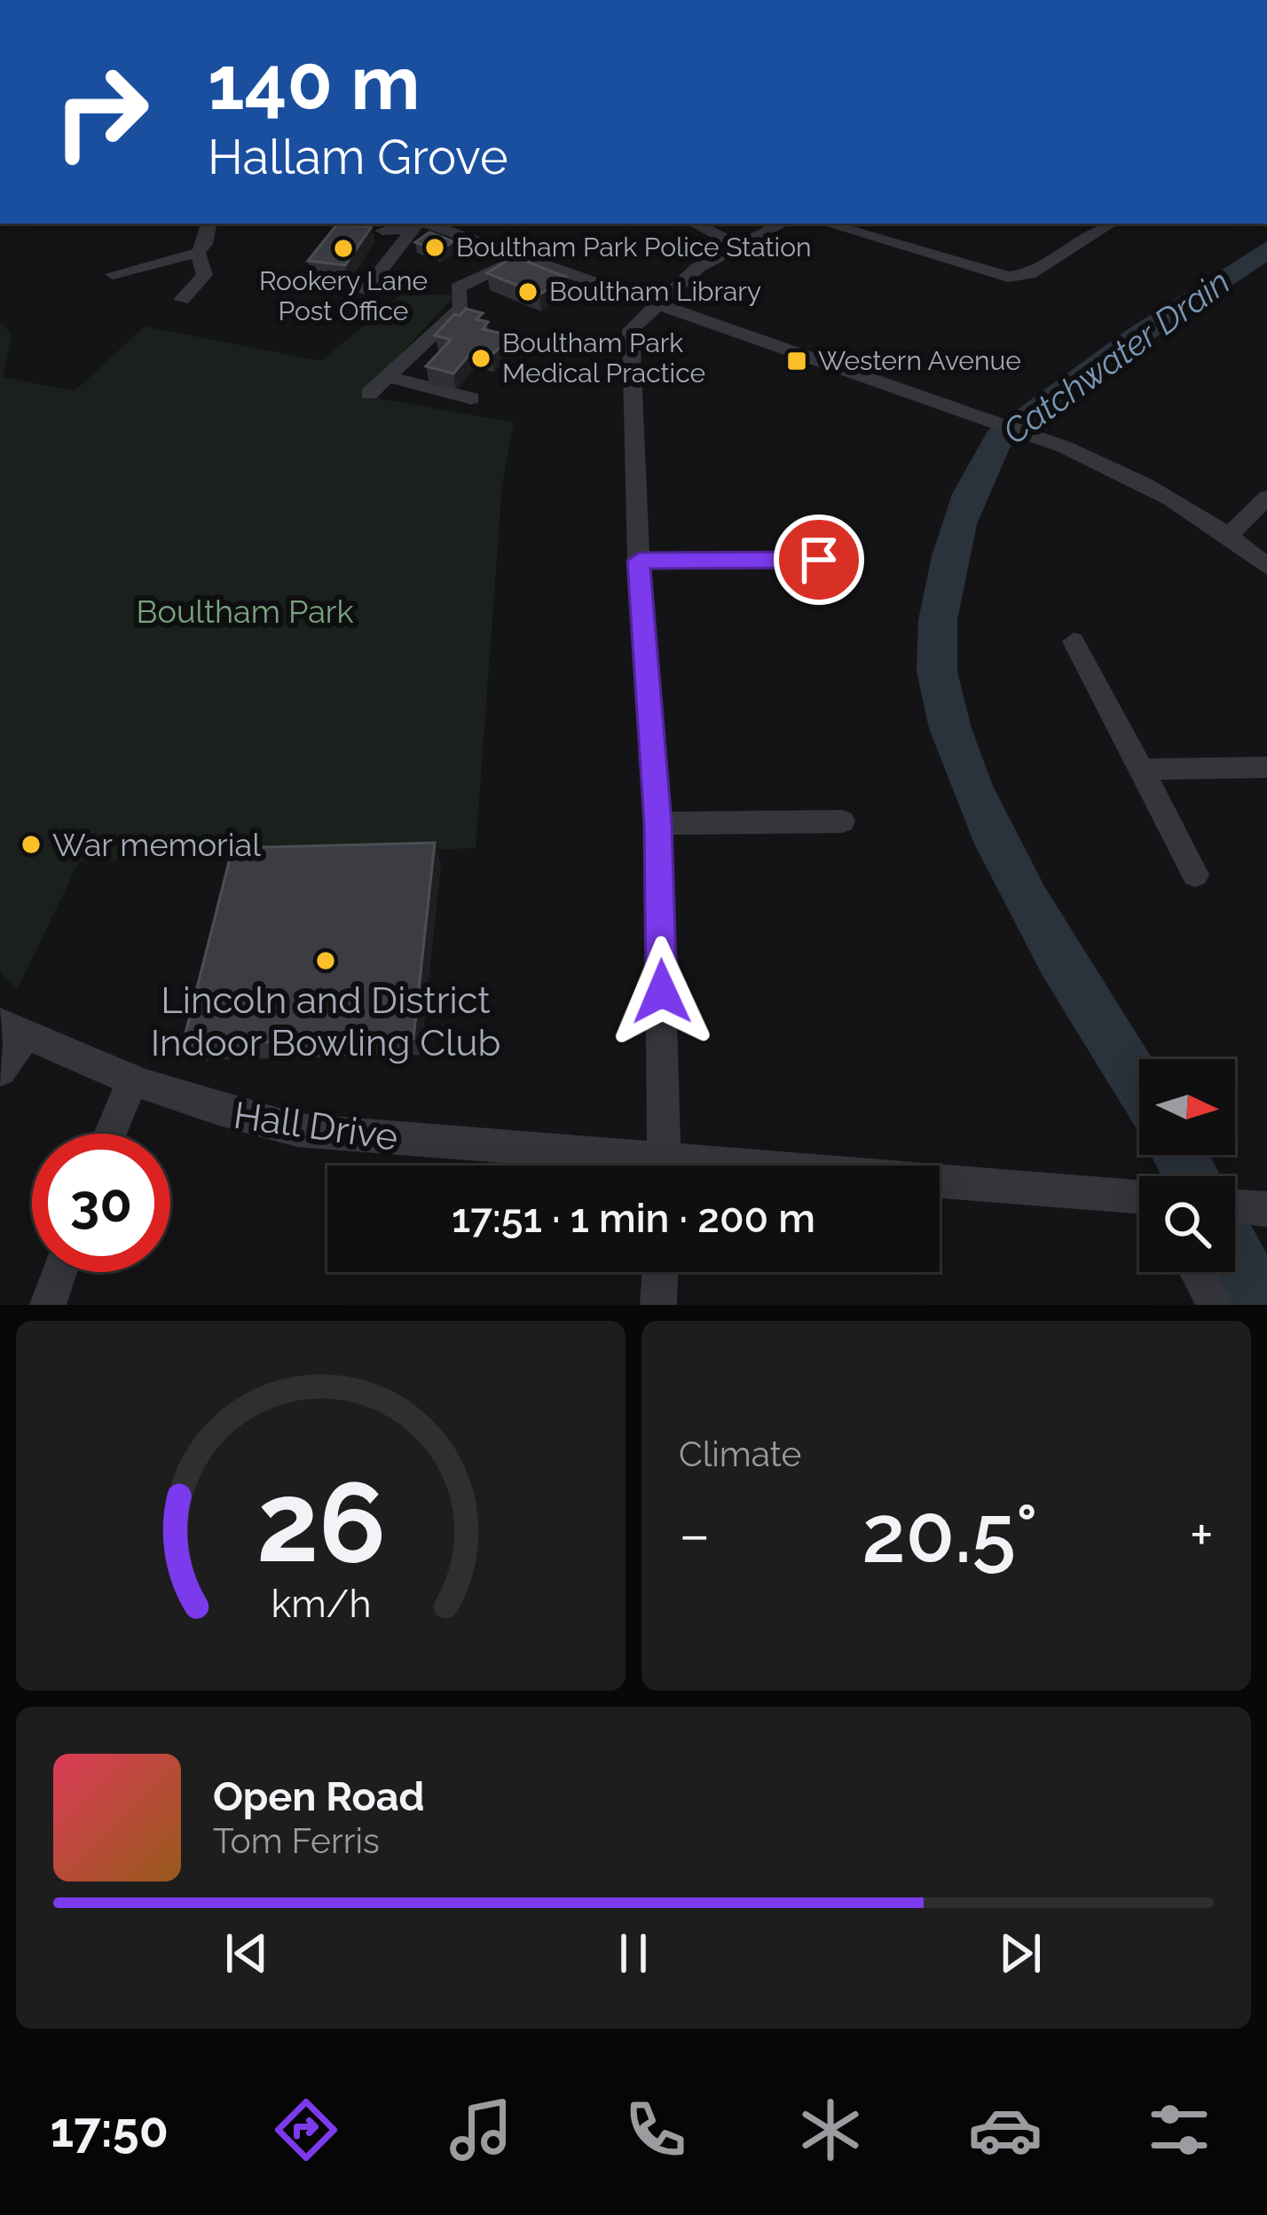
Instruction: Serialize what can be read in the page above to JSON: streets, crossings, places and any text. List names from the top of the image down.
{
  "streets": {
    "street": ["Hall Drive"]
  },
  "water": ["Catchwater Drain"],
  "parks": ["Boultham Park"],
  "places": {
    "other": [
      "Boultham Park Police Station",
      "Rookery Lane Post Office",
      "Boultham Library",
      "Boultham Park Medical Practice",
      "War memorial",
      "Lincoln and District Indoor Bowling Club"
    ],
    "transit": ["Western Avenue"]
  },
  "north": "right",
  "page": {
    "turn": ["140 m", "Hallam Grove"],
    "limit": "30",
    "trip": "17:51 · 1 min · 200 m",
    "tile": "Climate",
    "heat": ["−", "20.5°", "+"],
    "song": ["Open Road", "Tom Ferris"],
    "tabs": "17:50",
    "gauge": ["26", "km/h"]
  }
}
